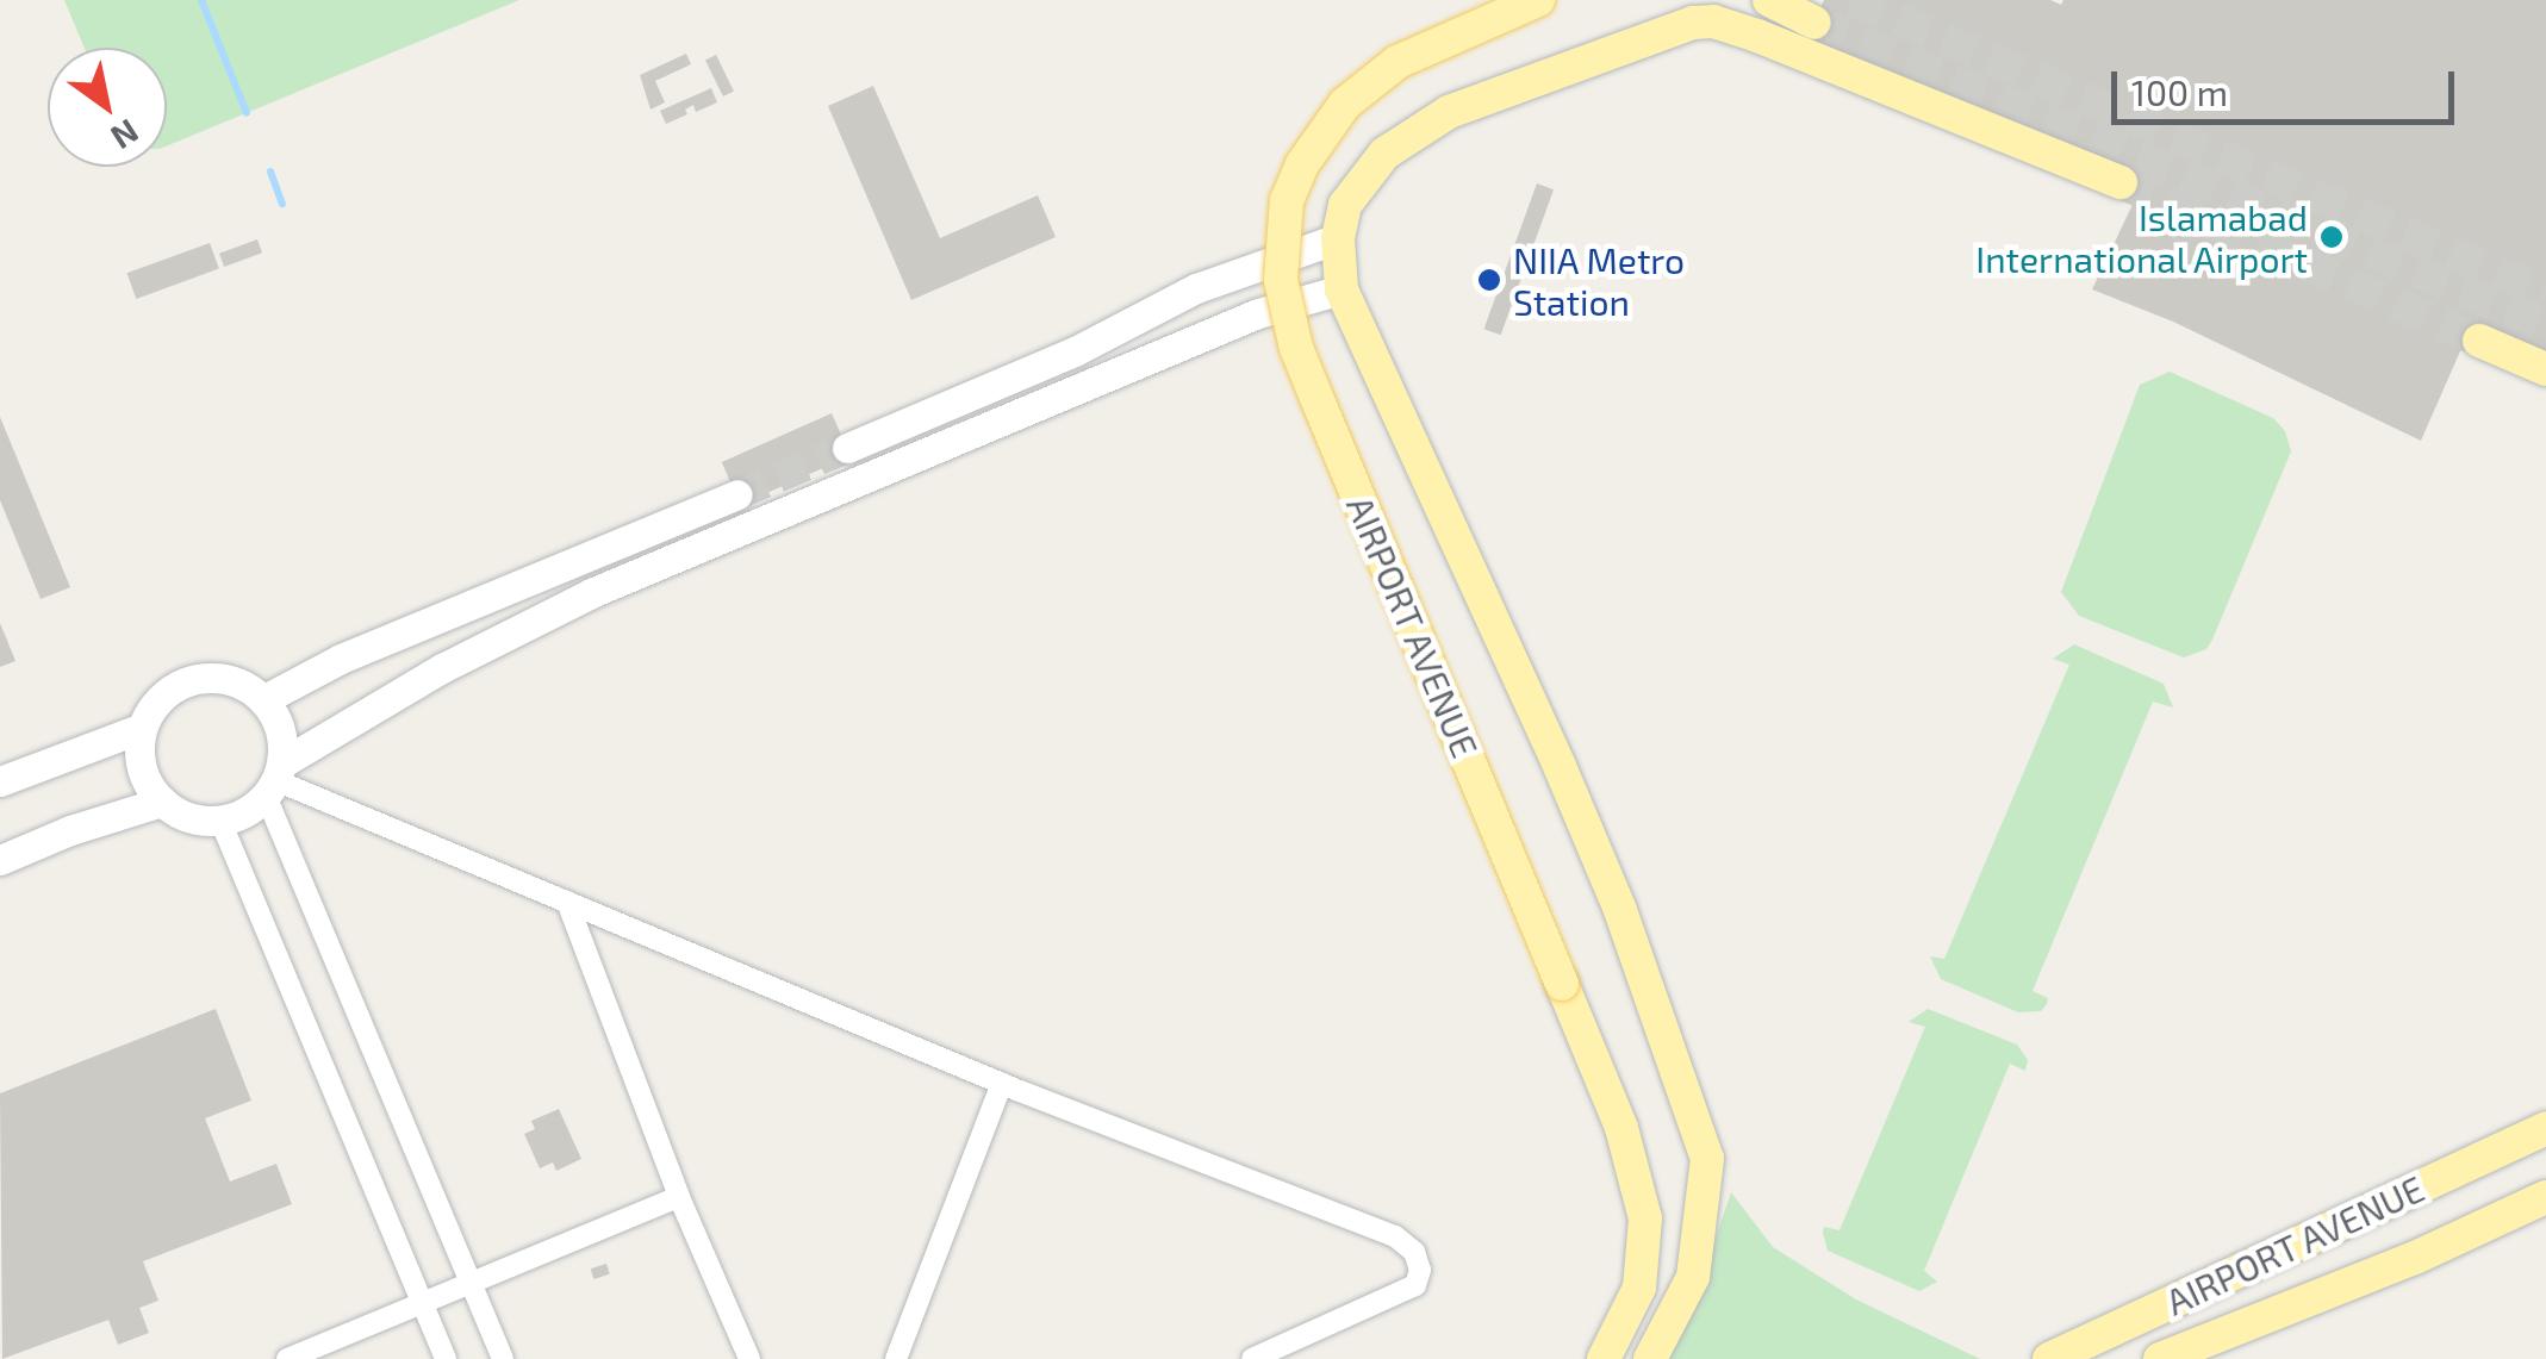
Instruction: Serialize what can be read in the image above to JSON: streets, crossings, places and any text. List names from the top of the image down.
{
  "streets": {
    "main road": ["AIRPORT AVENUE"]
  },
  "places": ["Islamabad International Airport", "NIIA Metro Station"],
  "scale_bar": "100 m",
  "north": "bottom right"
}
